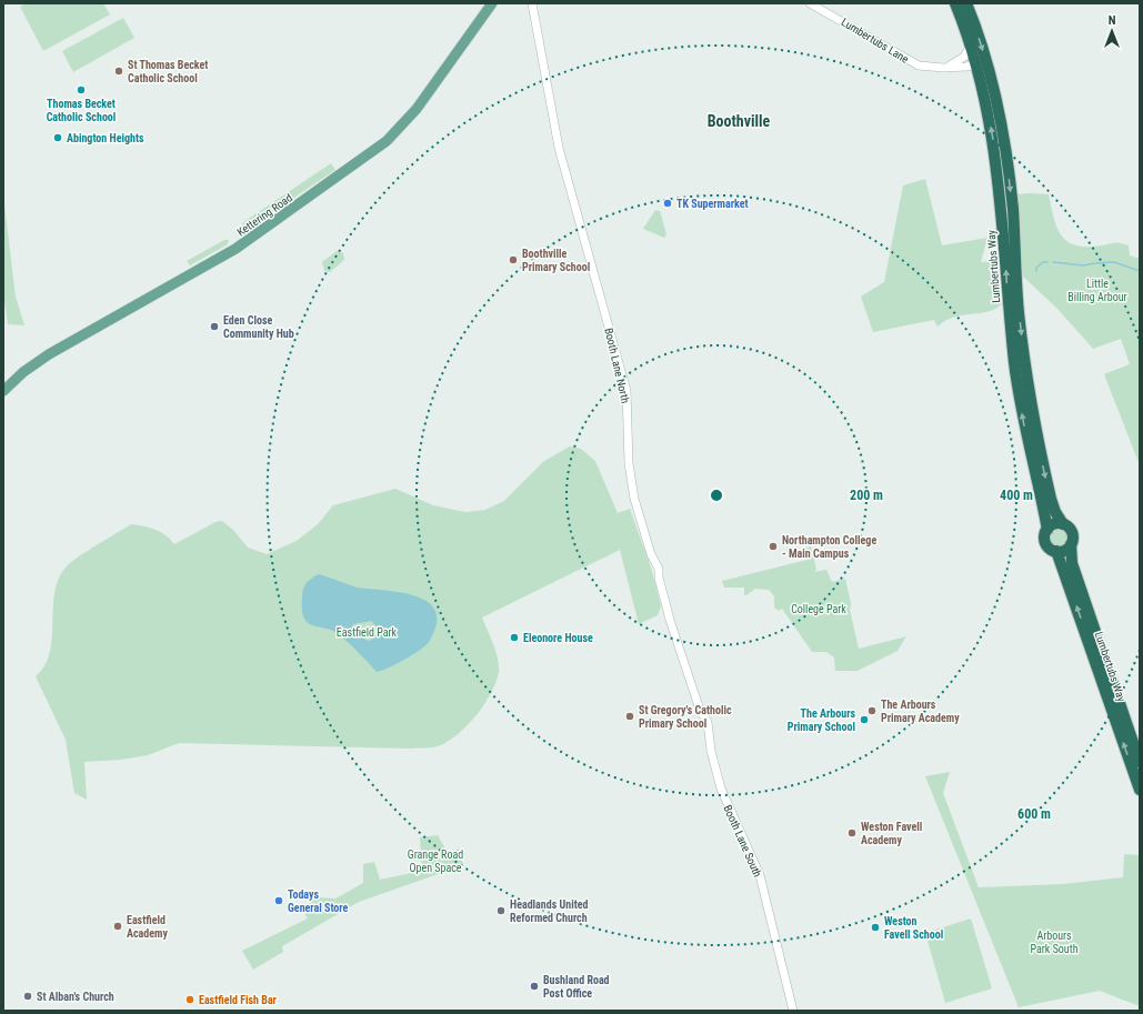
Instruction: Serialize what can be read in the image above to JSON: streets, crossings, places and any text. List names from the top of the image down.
{
  "streets": {
    "highway": ["Lumbertubs Way"],
    "main road": ["Kettering Road"],
    "street": ["Lumbertubs Lane", "Booth Lane North", "Booth Lane South"]
  },
  "crossings": [
    ["Lumbertubs Lane", "Lumbertubs Way"],
    ["Booth Lane North", "Booth Lane South"]
  ],
  "districts": ["Boothville"],
  "parks": [
    "Little Billing Arbour",
    "College Park",
    "Eastfield Park",
    "Grange Road Open Space",
    "Arbours Park South"
  ],
  "places": [
    "St Thomas Becket Catholic School",
    "Thomas Becket Catholic School",
    "Abington Heights",
    "TK Supermarket",
    "Boothville Primary School",
    "Eden Close Community Hub",
    "Northampton College - Main Campus",
    "Eleonore House",
    "The Arbours Primary Academy",
    "St Gregory's Catholic Primary School",
    "The Arbours Primary School",
    "Weston Favell Academy",
    "Todays General Store",
    "Headlands United Reformed Church",
    "Eastfield Academy",
    "Weston Favell School",
    "Bushland Road Post Office",
    "St Alban's Church",
    "Eastfield Fish Bar"
  ],
  "north": "top",
  "rings": ["200 m", "400 m", "600 m"]
}
